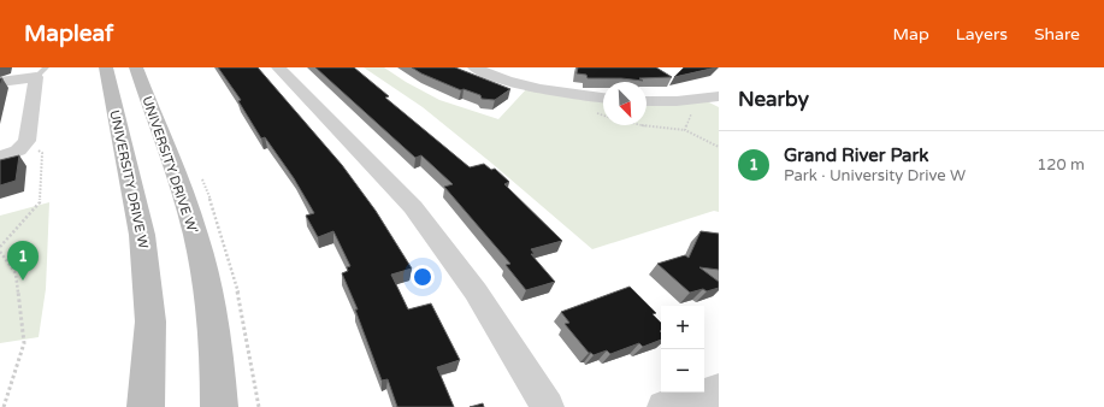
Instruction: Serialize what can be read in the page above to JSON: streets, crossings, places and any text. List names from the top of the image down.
{
  "streets": {
    "main road": ["UNIVERSITY DRIVE W'", "UNIVERSITY DRIVE W"]
  },
  "north": "bottom right",
  "page": {
    "header": "Mapleaf",
    "nav": ["Map", "Layers", "Share"],
    "heading": "Nearby",
    "list": [
      {
        "mark": "1",
        "name": "Grand River Park",
        "note": "Park · University Drive W",
        "value": "120 m"
      }
    ],
    "pins": "1",
    "map_buttons": ["+", "−"]
  }
}
